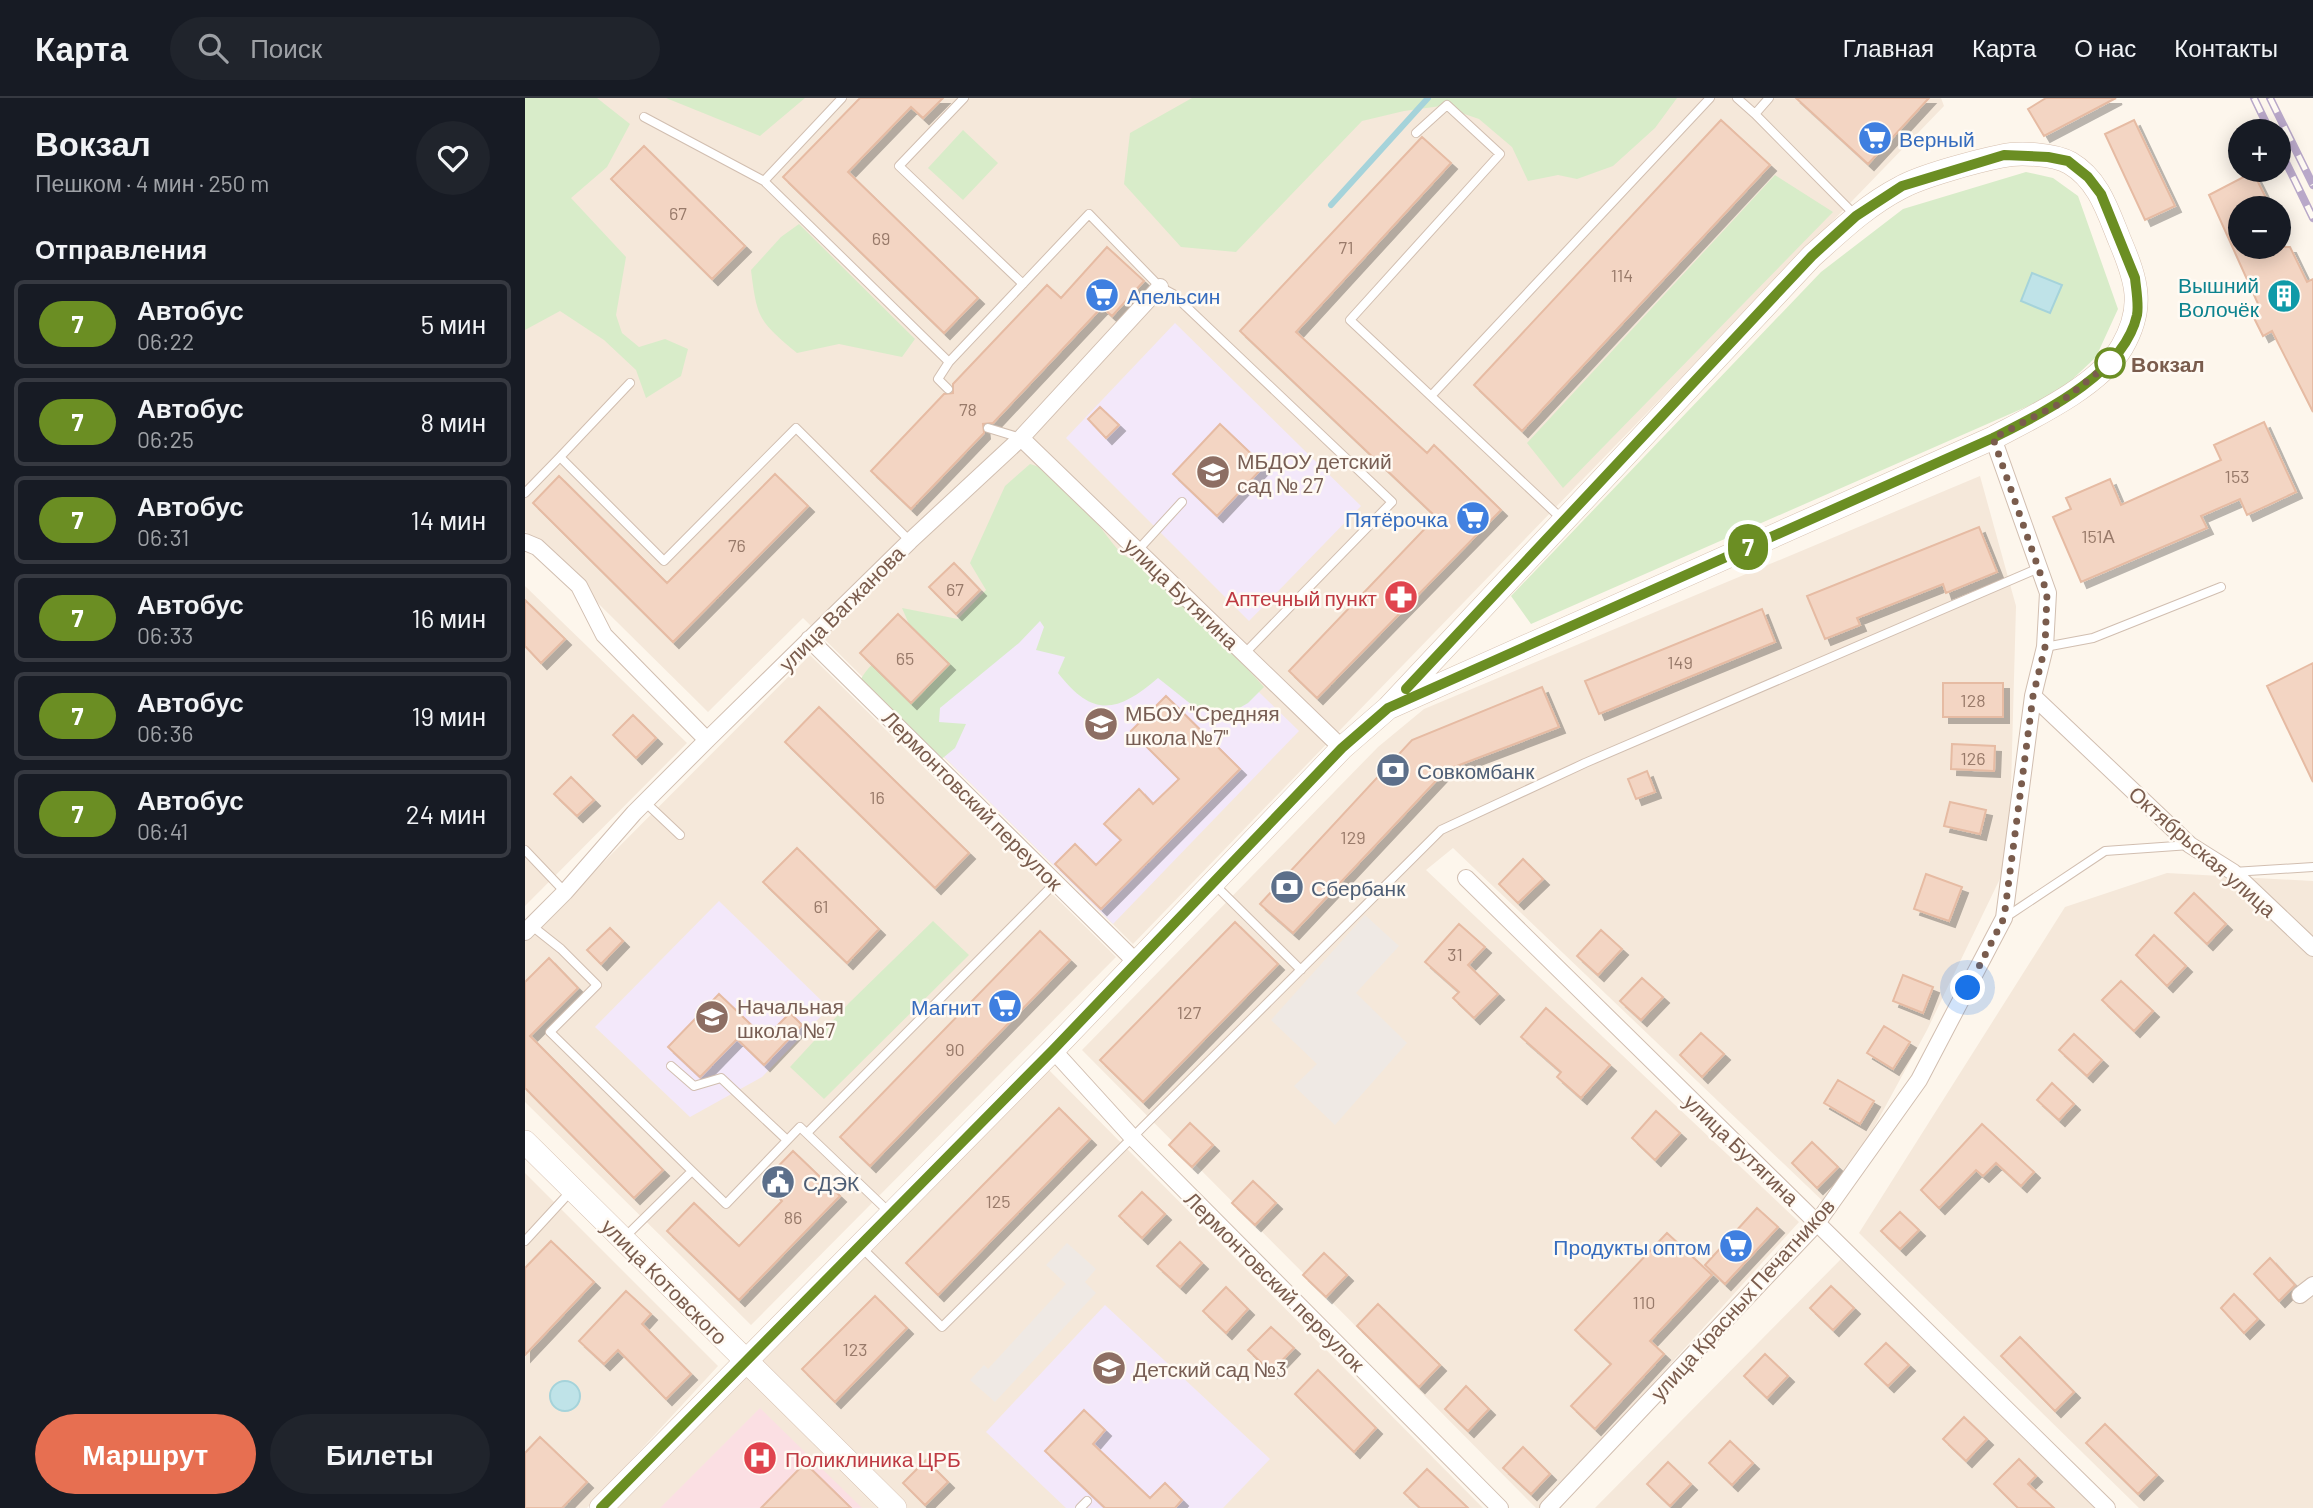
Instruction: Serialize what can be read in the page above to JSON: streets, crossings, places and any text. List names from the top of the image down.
{
  "streets": {
    "street": [
      "улица Бутягина",
      "улица Вагжанова",
      "Лермонтовский переулок",
      "Октябрьская улица",
      "улица Котовского",
      "улица Красных Печатников"
    ]
  },
  "crossings": [
    ["улица Бутягина", "улица Вагжанова"],
    ["улица Бутягина", "улица Красных Печатников"],
    ["улица Вагжанова", "Лермонтовский переулок"],
    ["Октябрьская улица", "улица Красных Печатников"]
  ],
  "places": {
    "supermarket": [
      "Верный",
      "Апельсин",
      "Пятёрочка",
      "Магнит",
      "Продукты оптом"
    ],
    "building": ["Вышний Волочёк"],
    "other": ["Вокзал"],
    "school or university": [
      "МБДОУ детский сад № 27",
      "МБОУ \"Средняя школа №7\"",
      "Начальная школа №7",
      "Детский сад №3"
    ],
    "pharmacy": ["Аптечный пункт"],
    "bank": ["Совкомбанк", "Сбербанк"],
    "public building": ["СДЭК"],
    "hospital": ["Поликлиника ЦРБ"]
  },
  "lines": ["bus line 7"],
  "house_numbers": [
    "67",
    "69",
    "71",
    "114",
    "78",
    "153",
    "151А",
    "76",
    "67",
    "65",
    "149",
    "128",
    "126",
    "16",
    "129",
    "61",
    "31",
    "127",
    "90",
    "125",
    "86",
    "110",
    "123"
  ],
  "page": {
    "header": "Карта",
    "search": "Поиск",
    "nav": [
      "Главная",
      "Карта",
      "О нас",
      "Контакты"
    ],
    "heading": [
      ["Вокзал", "Пешком · 4 мин · 250 m"],
      "Отправления"
    ],
    "on_map": "7",
    "map_buttons": ["+", "−"],
    "list": [
      {
        "mark": "7",
        "name": "Автобус",
        "note": "06:22",
        "value": "5 мин"
      },
      {
        "mark": "7",
        "name": "Автобус",
        "note": "06:25",
        "value": "8 мин"
      },
      {
        "mark": "7",
        "name": "Автобус",
        "note": "06:31",
        "value": "14 мин"
      },
      {
        "mark": "7",
        "name": "Автобус",
        "note": "06:33",
        "value": "16 мин"
      },
      {
        "mark": "7",
        "name": "Автобус",
        "note": "06:36",
        "value": "19 мин"
      },
      {
        "mark": "7",
        "name": "Автобус",
        "note": "06:41",
        "value": "24 мин"
      }
    ],
    "buttons": ["Маршрут", "Билеты"]
  }
}
